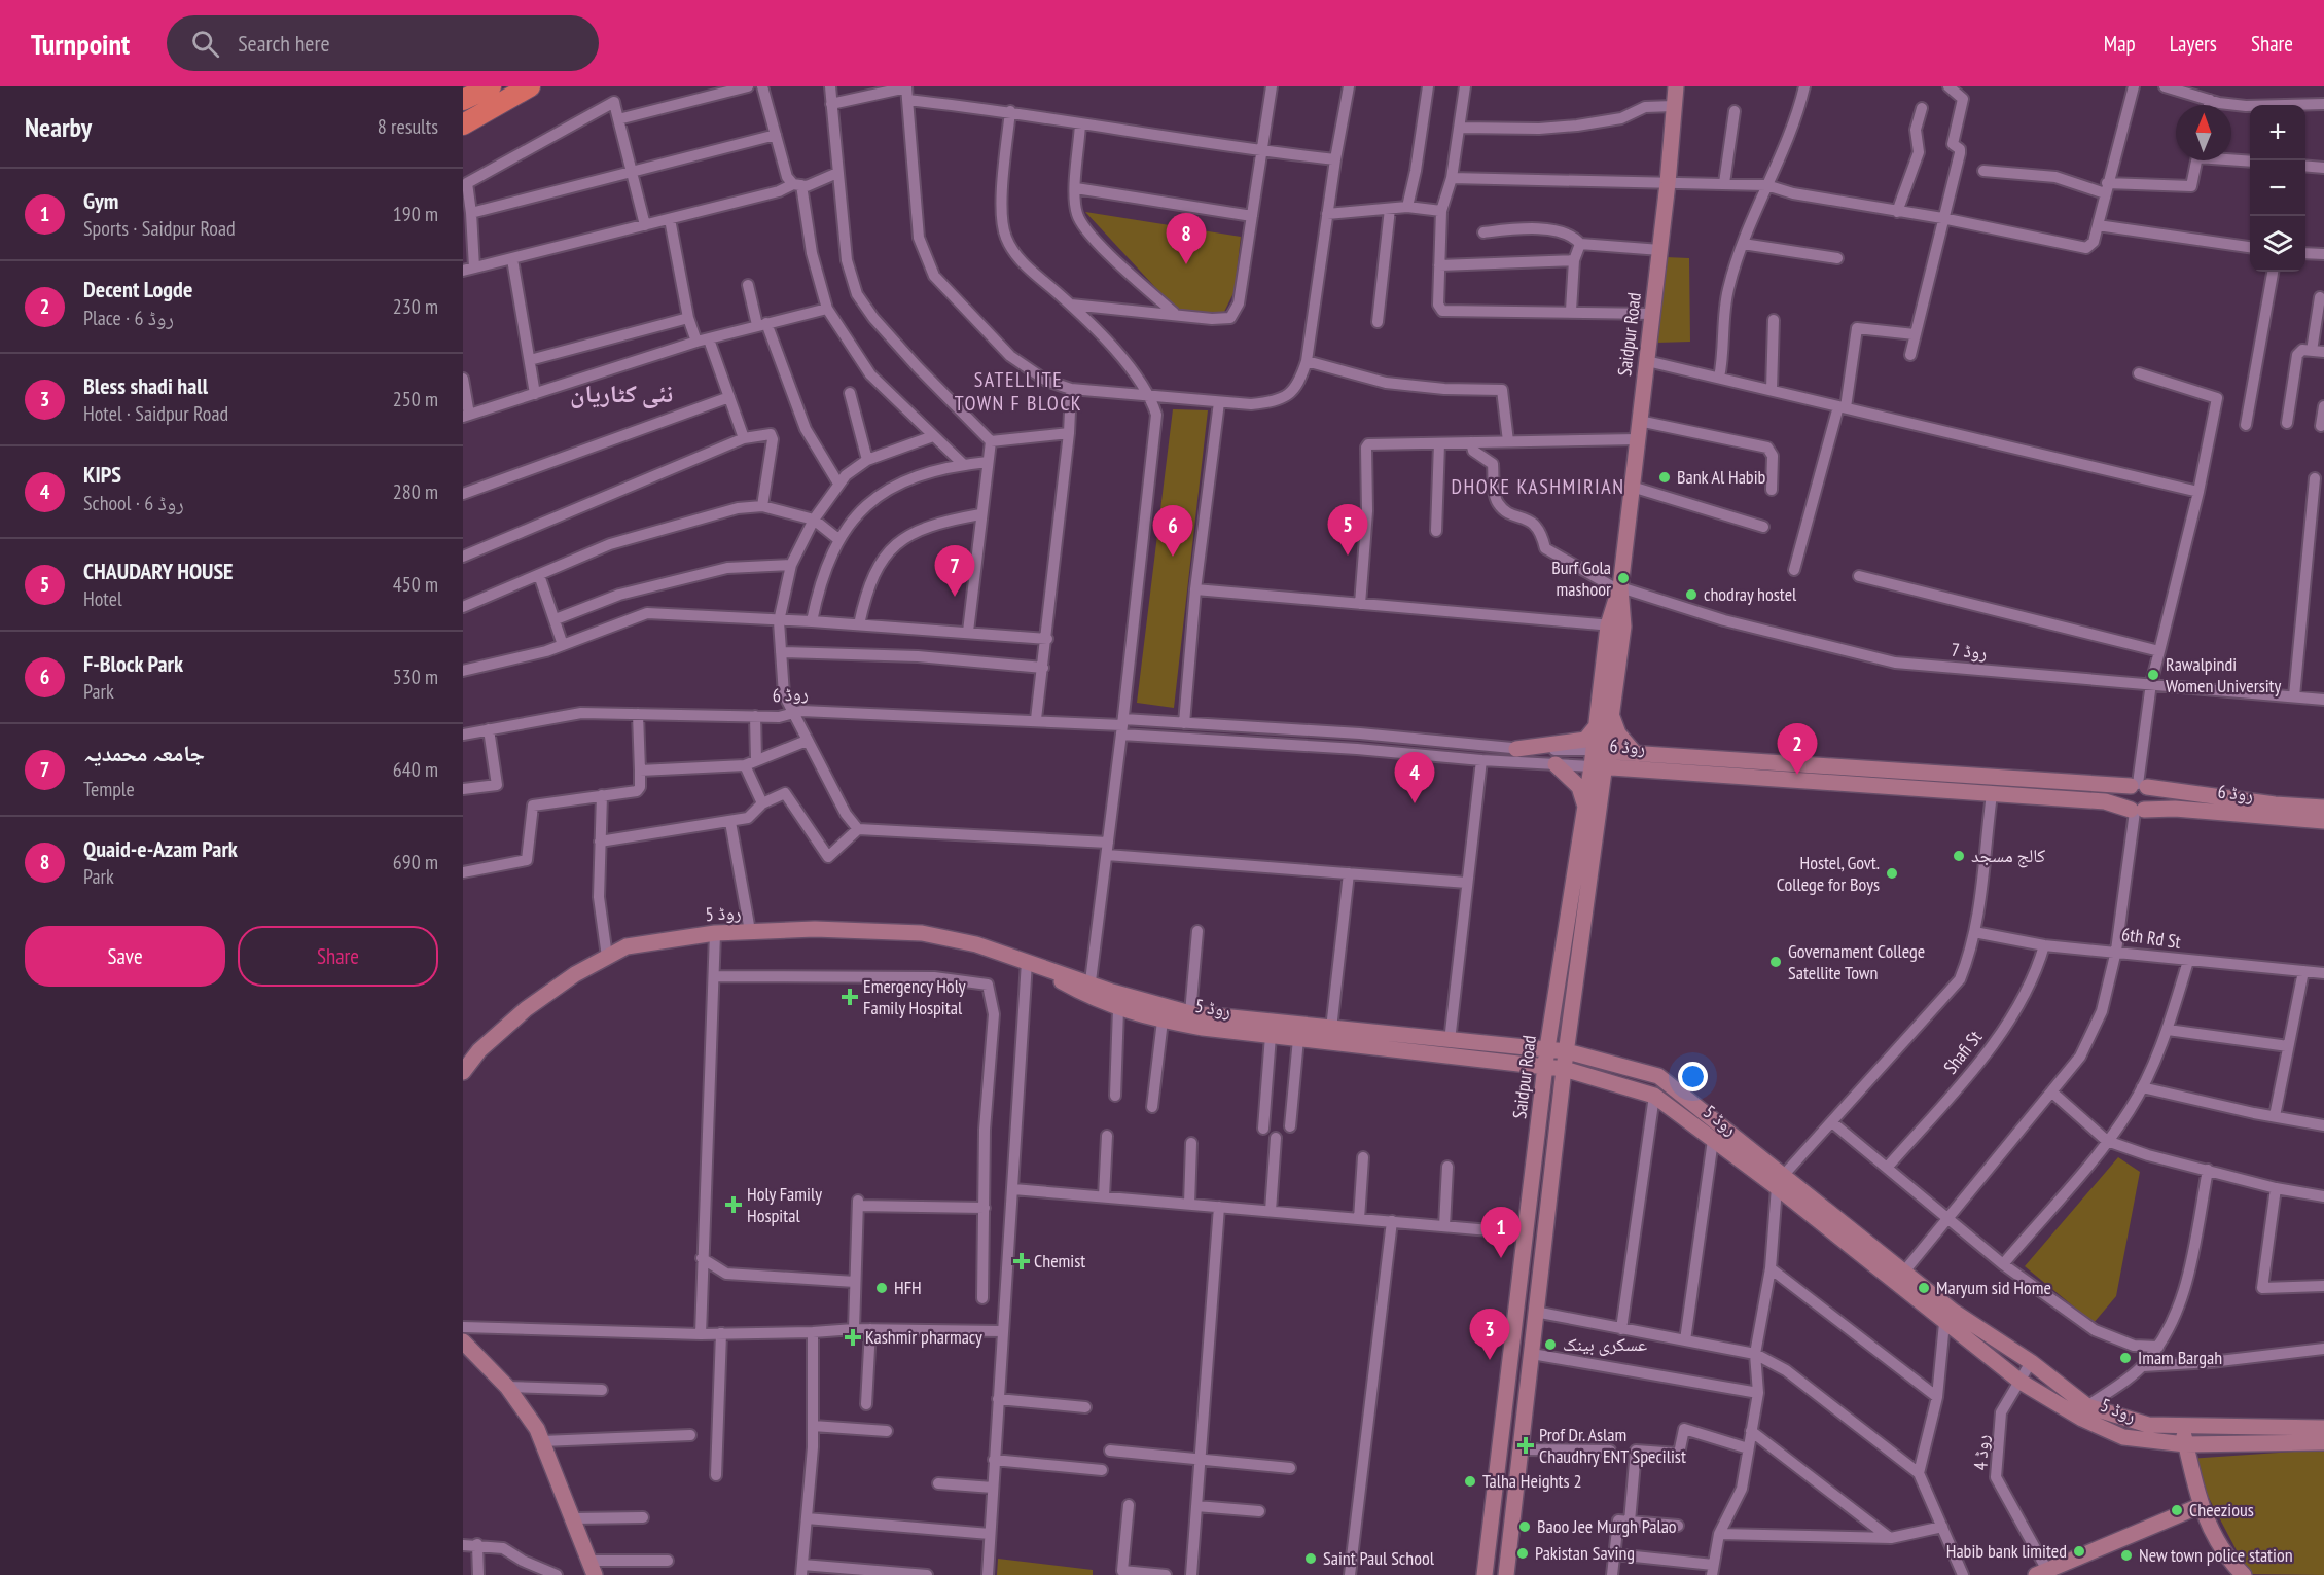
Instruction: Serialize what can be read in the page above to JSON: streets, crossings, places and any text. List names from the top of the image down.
{
  "streets": {
    "main road": ["Saidpur Road", "روڈ 6", "روڈ 5"],
    "street": [
      "روڈ 7",
      "6th Rd St",
      "Shafi St",
      "روڈ 4"
    ]
  },
  "crossings": [
    ["Saidpur Road", "روڈ 7"],
    ["Saidpur Road", "روڈ 6"],
    ["Saidpur Road", "روڈ 5"],
    ["روڈ 5", "روڈ 4"],
    ["6th Rd St", "Shafi St"]
  ],
  "districts": ["SATELLITE TOWN F BLOCK", "نئی کٹاریان", "DHOKE KASHMIRIAN"],
  "places": {
    "other": [
      "Bank Al Habib",
      "Burf Gola mashoor",
      "chodray hostel",
      "Rawalpindi Women University",
      "کالج مسجد",
      "Hostel, Govt. College for Boys",
      "Governament College Satellite Town",
      "HFH",
      "Maryum sid Home",
      "عسکری بینک",
      "Imam Bargah",
      "Talha Heights 2",
      "Cheezious",
      "Baoo Jee Murgh Palao",
      "Habib bank limited",
      "Pakistan Saving",
      "New town police station",
      "Saint Paul School"
    ],
    "health": [
      "Emergency Holy Family Hospital",
      "Holy Family Hospital",
      "Chemist",
      "Kashmir pharmacy",
      "Prof Dr. Aslam Chaudhry ENT Specilist"
    ]
  },
  "north": "top",
  "page": {
    "header": "Turnpoint",
    "search": "Search here",
    "nav": ["Map", "Layers", "Share"],
    "heading": ["Nearby", "8 results"],
    "map_buttons": ["+", "−"],
    "list": [
      {
        "mark": "1",
        "name": "Gym",
        "note": "Sports · Saidpur Road",
        "value": "190 m"
      },
      {
        "mark": "2",
        "name": "Decent Logde",
        "note": "Place · روڈ 6",
        "value": "230 m"
      },
      {
        "mark": "3",
        "name": "Bless shadi hall",
        "note": "Hotel · Saidpur Road",
        "value": "250 m"
      },
      {
        "mark": "4",
        "name": "KIPS",
        "note": "School · روڈ 6",
        "value": "280 m"
      },
      {
        "mark": "5",
        "name": "CHAUDARY HOUSE",
        "note": "Hotel",
        "value": "450 m"
      },
      {
        "mark": "6",
        "name": "F-Block Park",
        "note": "Park",
        "value": "530 m"
      },
      {
        "mark": "7",
        "name": "جامعہ محمدیہ",
        "note": "Temple",
        "value": "640 m"
      },
      {
        "mark": "8",
        "name": "Quaid-e-Azam Park",
        "note": "Park",
        "value": "690 m"
      }
    ],
    "pins": [
      "8",
      "5",
      "6",
      "7",
      "2",
      "4",
      "1",
      "3"
    ],
    "buttons": ["Save", "Share"]
  }
}
